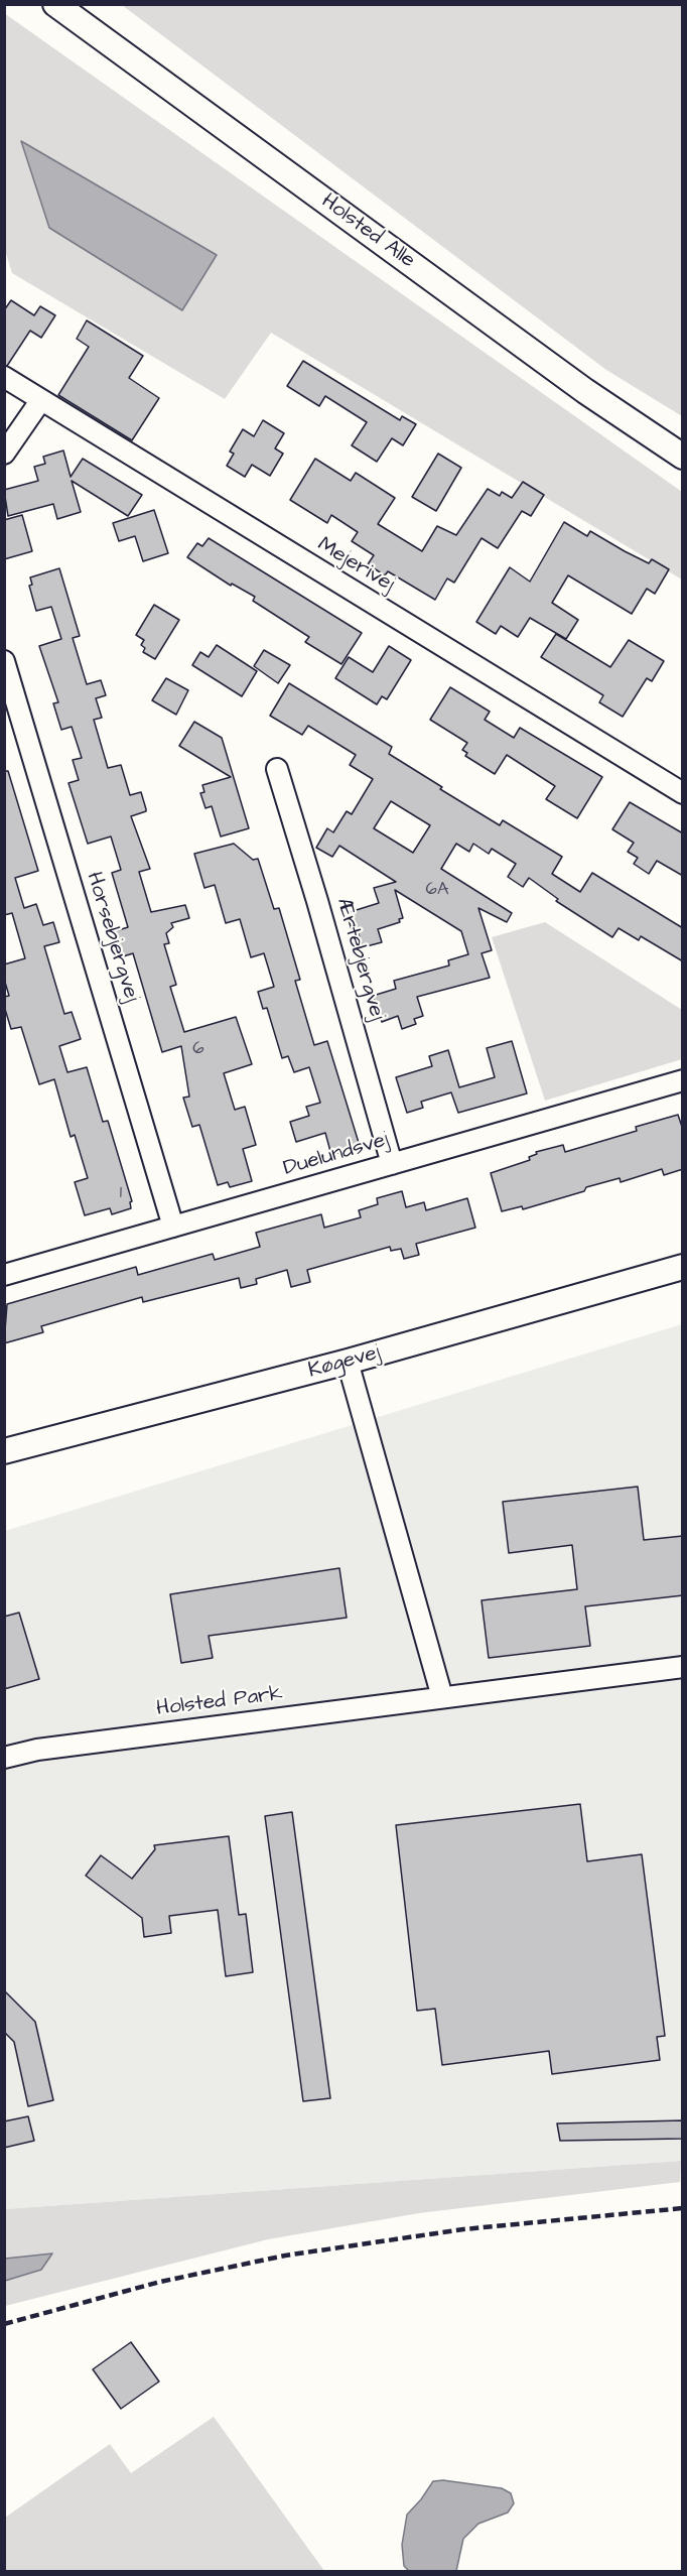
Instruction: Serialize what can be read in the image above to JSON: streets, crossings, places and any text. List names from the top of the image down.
{
  "streets": {
    "street": [
      "Holsted Alle",
      "Mejerivej",
      "Horsebjergvej",
      "Ærtebjergvej",
      "Duelundsvej",
      "Køgevej",
      "Holsted Park"
    ]
  },
  "crossings": [
    ["Horsebjergvej", "Duelundsvej"],
    ["Ærtebjergvej", "Duelundsvej"]
  ],
  "house_numbers": ["6A", "6", "1"]
}
